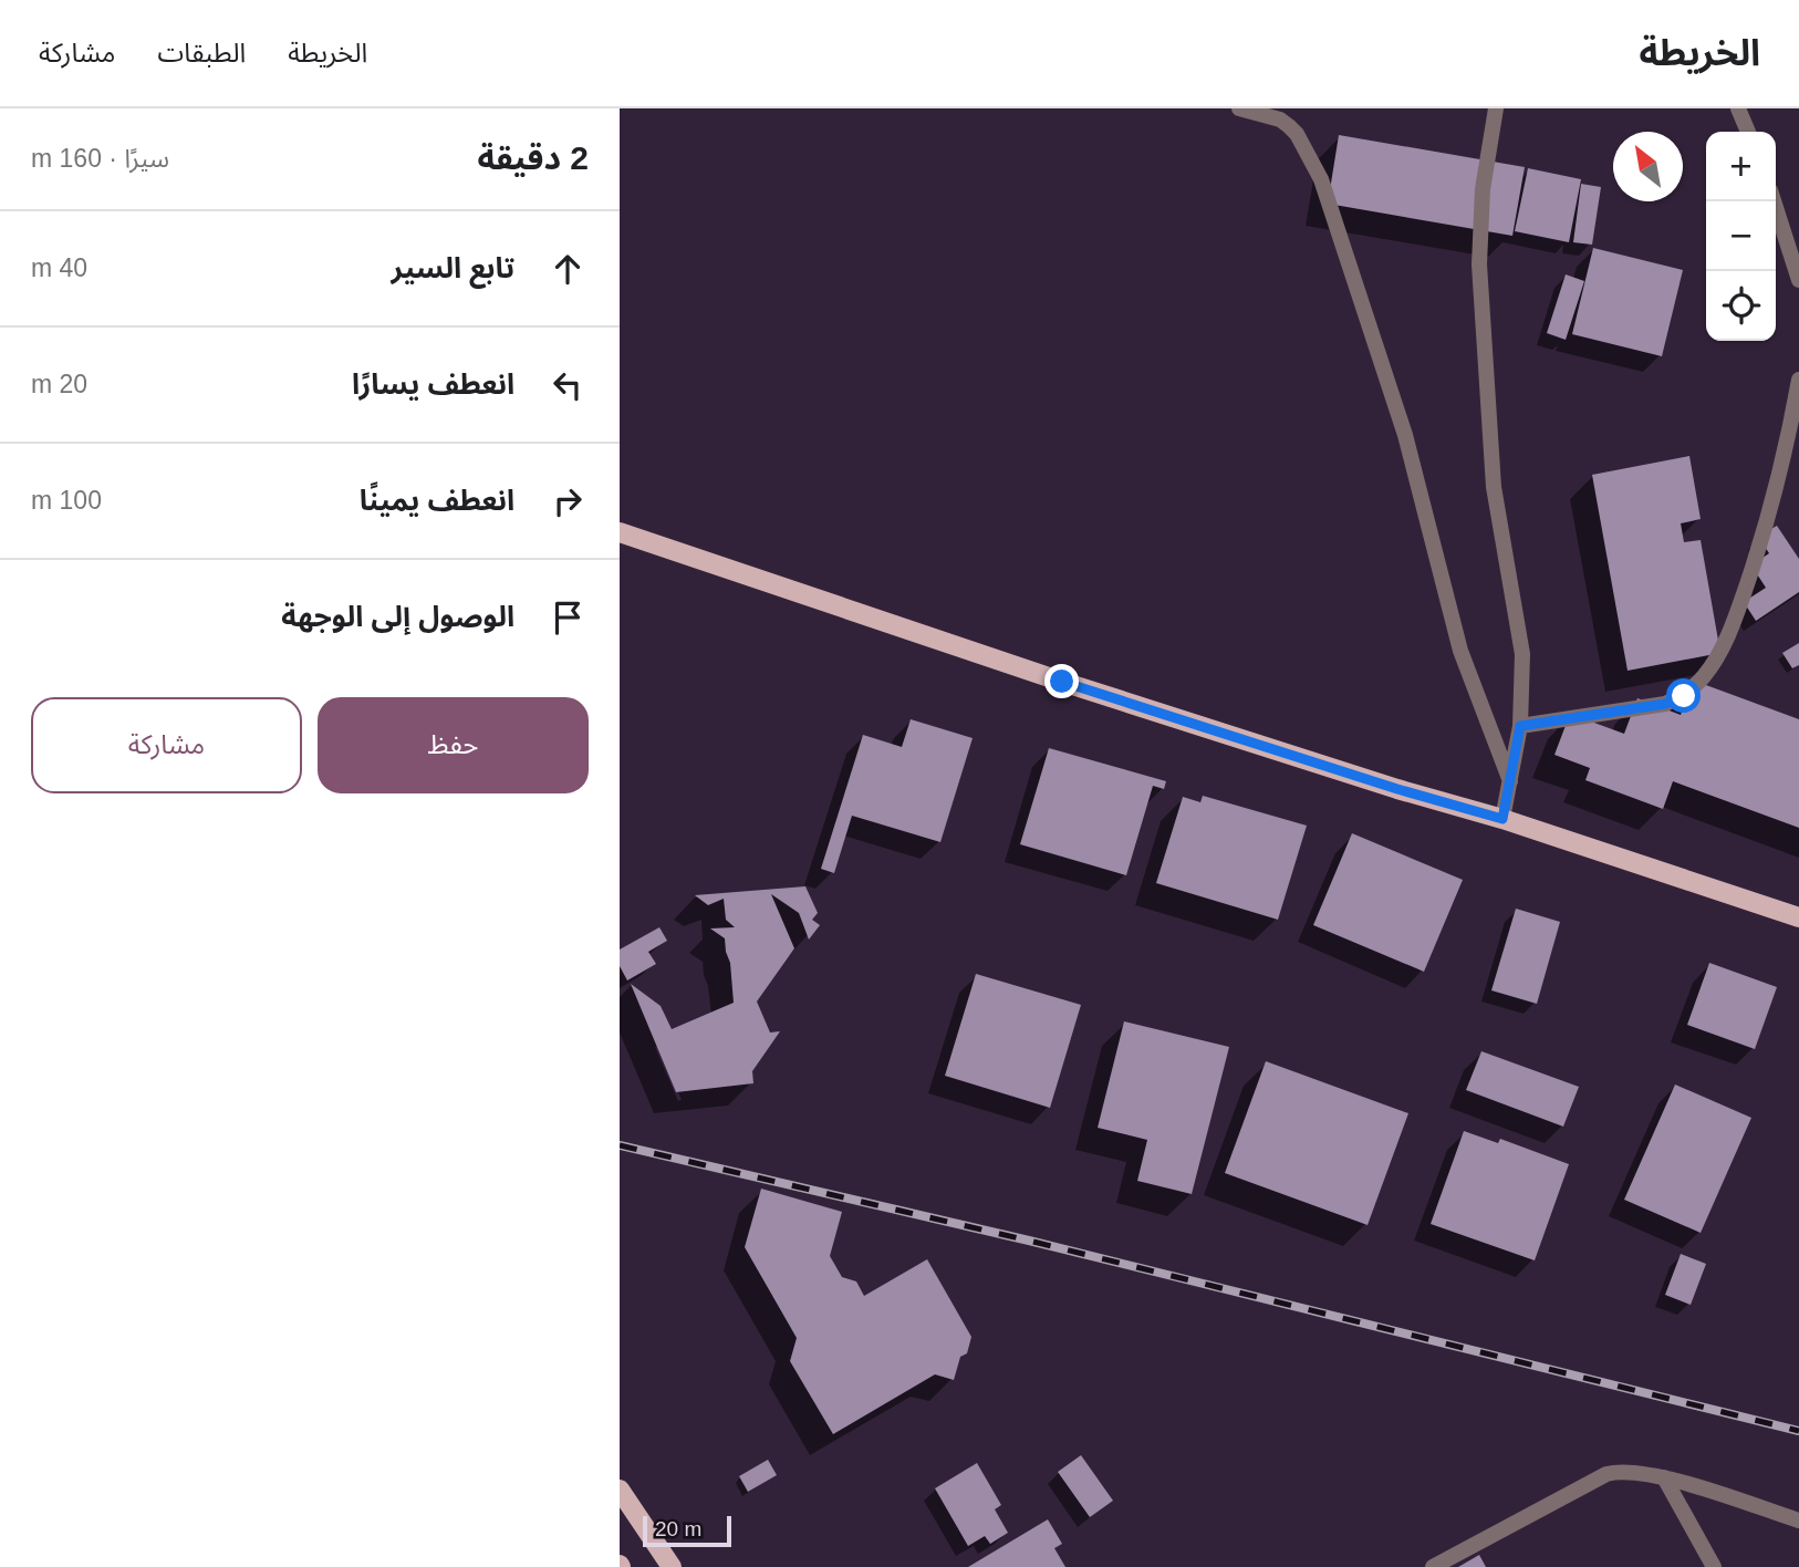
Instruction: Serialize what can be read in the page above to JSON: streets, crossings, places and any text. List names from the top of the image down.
{
  "scale_bar": "20 m",
  "north": "top left",
  "page": {
    "header": "الخريطة",
    "nav": ["الخريطة", "الطبقات", "مشاركة"],
    "heading": ["2 دقيقة", "سيرًا · 160 m"],
    "map_buttons": ["+", "−"],
    "list": [
      ["تابع السير", "40 m"],
      ["انعطف يسارًا", "20 m"],
      ["انعطف يمينًا", "100 m"],
      "الوصول إلى الوجهة"
    ],
    "buttons": ["حفظ", "مشاركة"],
    "scale": "20 m"
  }
}
